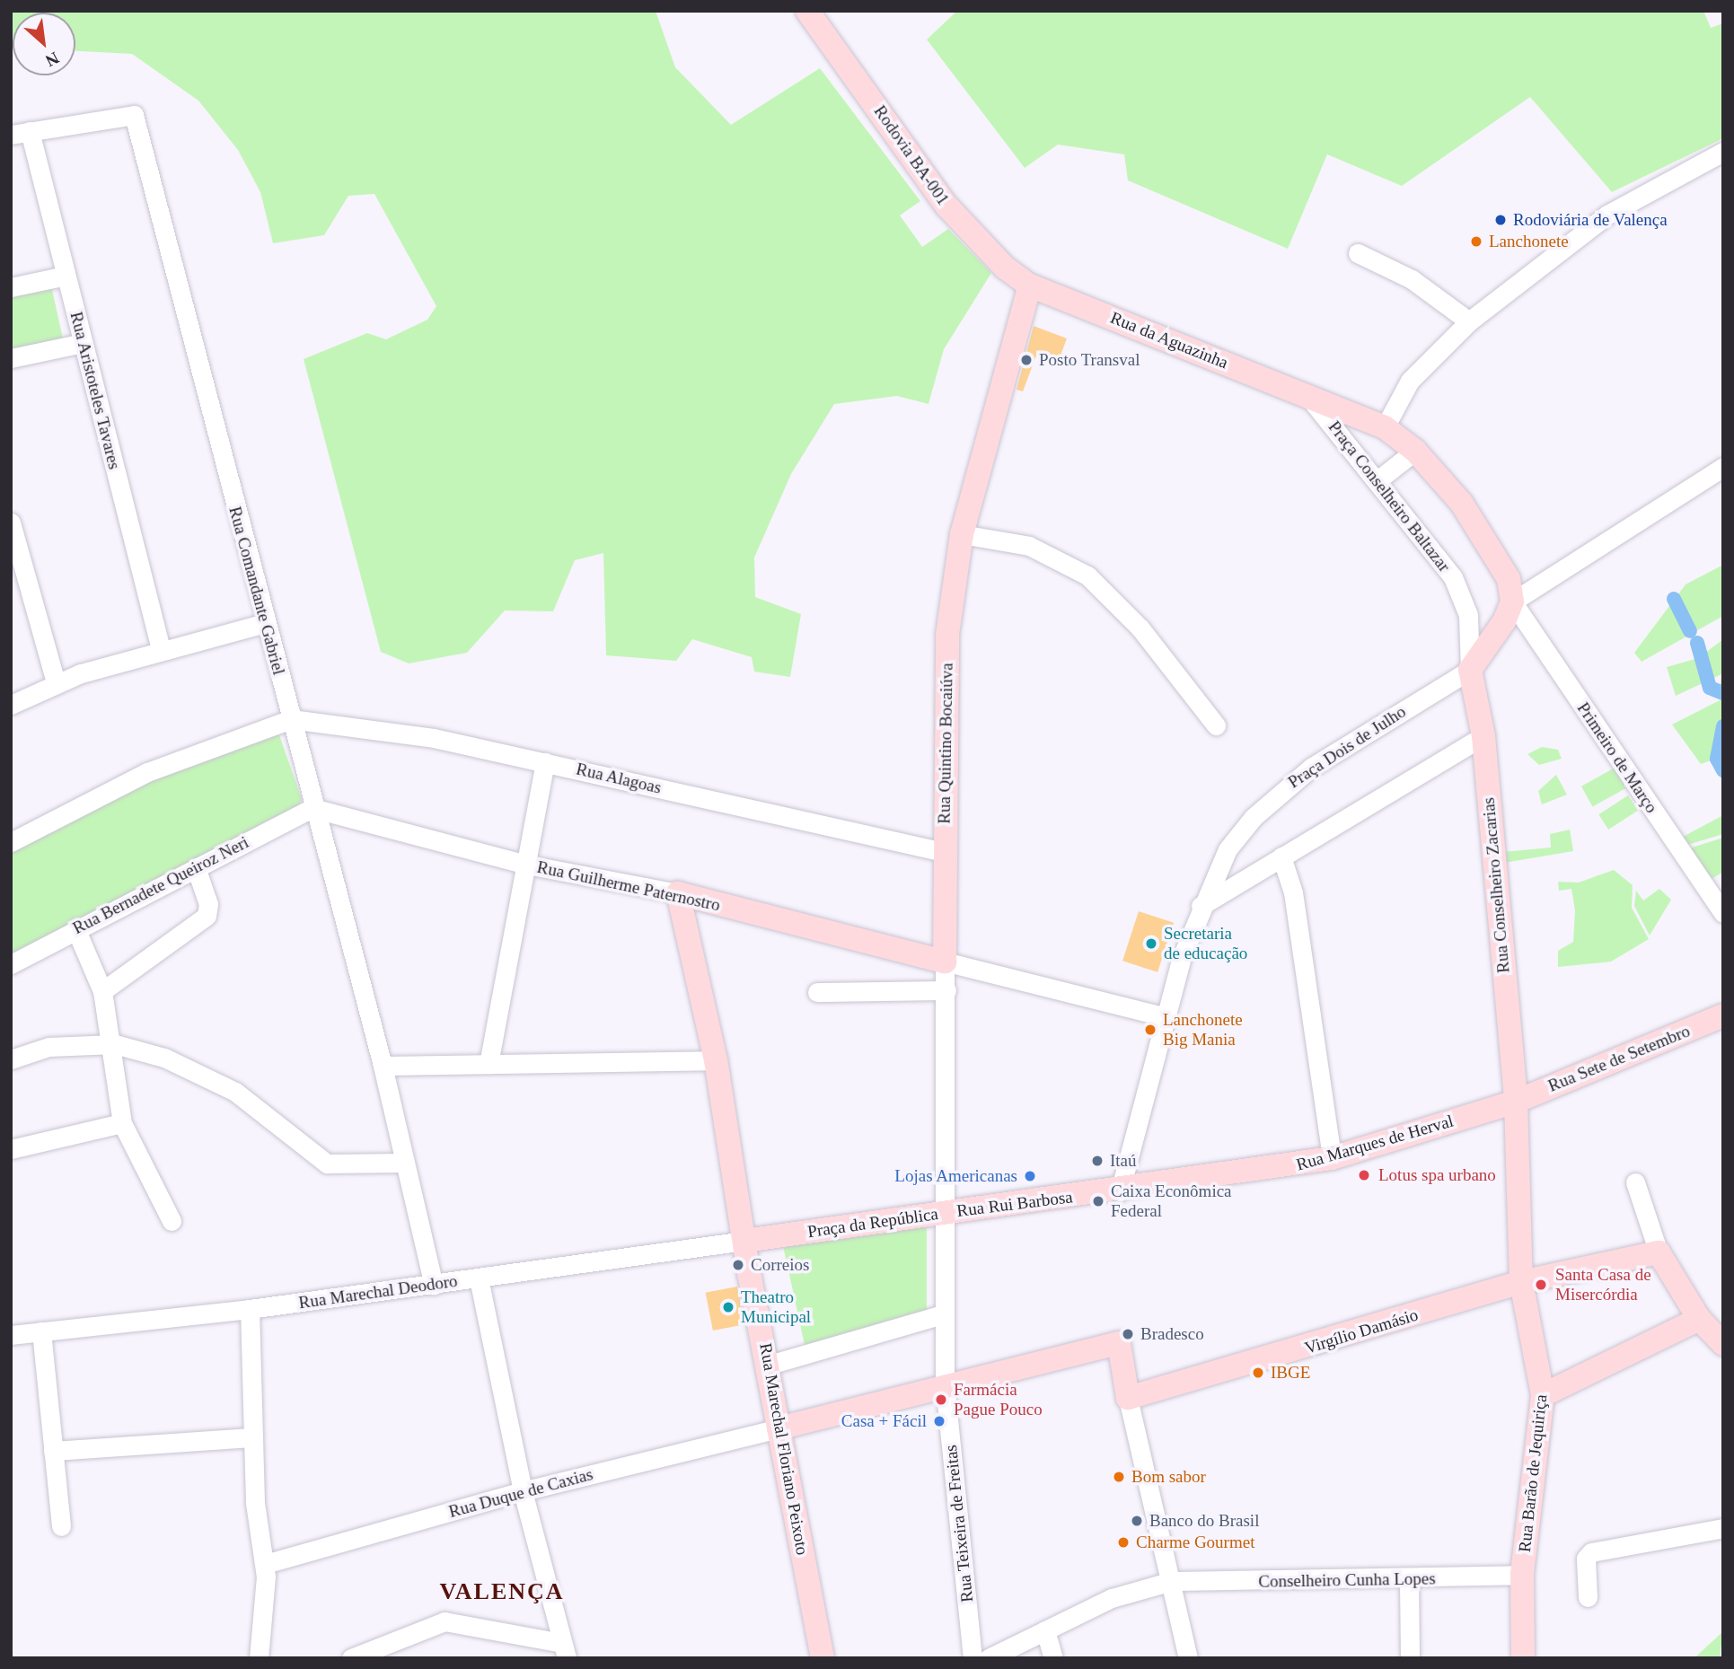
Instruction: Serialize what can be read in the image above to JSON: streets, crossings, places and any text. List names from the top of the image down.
{
  "streets": {
    "main road": [
      "Rodovia BA-001",
      "Rua da Aguazinha",
      "Praça Conselheiro Baltazar",
      "Rua Quintino Bocaiúva",
      "Rua Conselheiro Zacarias",
      "Rua Guilherme Paternostro",
      "Rua Sete de Setembro",
      "Rua Marques de Herval",
      "Rua Rui Barbosa",
      "Praça da República",
      "Virgílio Damásio",
      "Rua Marechal Floriano Peixoto",
      "Rua Barão de Jequiriça"
    ],
    "street": [
      "Rua Aristoteles Tavares",
      "Rua Comandante Gabriel",
      "Praça Dois de Julho",
      "Primeiro de Março",
      "Rua Alagoas",
      "Rua Bernadete Queiroz Neri",
      "Rua Marechal Deodoro",
      "Rua Duque de Caxias",
      "Rua Teixeira de Freitas",
      "Conselheiro Cunha Lopes"
    ]
  },
  "crossings": [
    ["Rodovia BA-001", "Rua da Aguazinha"],
    ["Rodovia BA-001", "Rua Quintino Bocaiúva"],
    ["Rua da Aguazinha", "Praça Conselheiro Baltazar"],
    ["Rua da Aguazinha", "Rua Quintino Bocaiúva"],
    ["Rua Aristoteles Tavares", "Rua Comandante Gabriel"],
    ["Praça Conselheiro Baltazar", "Praça Dois de Julho"],
    ["Praça Conselheiro Baltazar", "Primeiro de Março"],
    ["Praça Conselheiro Baltazar", "Rua Conselheiro Zacarias"],
    ["Rua Comandante Gabriel", "Rua Alagoas"],
    ["Rua Comandante Gabriel", "Rua Bernadete Queiroz Neri"],
    ["Rua Comandante Gabriel", "Rua Guilherme Paternostro"],
    ["Rua Comandante Gabriel", "Rua Marechal Deodoro"],
    ["Rua Quintino Bocaiúva", "Rua Alagoas"],
    ["Rua Quintino Bocaiúva", "Rua Guilherme Paternostro"],
    ["Rua Quintino Bocaiúva", "Rua Rui Barbosa"],
    ["Rua Quintino Bocaiúva", "Praça da República"],
    ["Praça Dois de Julho", "Rua Conselheiro Zacarias"],
    ["Praça Dois de Julho", "Rua Marques de Herval"],
    ["Praça Dois de Julho", "Rua Rui Barbosa"],
    ["Rua Bernadete Queiroz Neri", "Rua Guilherme Paternostro"],
    ["Rua Conselheiro Zacarias", "Rua Sete de Setembro"],
    ["Rua Conselheiro Zacarias", "Rua Marques de Herval"],
    ["Rua Conselheiro Zacarias", "Rua Barão de Jequiriça"],
    ["Rua Guilherme Paternostro", "Rua Marechal Floriano Peixoto"],
    ["Rua Sete de Setembro", "Rua Marques de Herval"],
    ["Rua Sete de Setembro", "Rua Barão de Jequiriça"],
    ["Rua Marques de Herval", "Rua Rui Barbosa"],
    ["Rua Marques de Herval", "Rua Barão de Jequiriça"],
    ["Rua Rui Barbosa", "Praça da República"],
    ["Praça da República", "Rua Marechal Deodoro"],
    ["Praça da República", "Rua Marechal Floriano Peixoto"],
    ["Praça da República", "Rua Teixeira de Freitas"],
    ["Rua Marechal Deodoro", "Rua Marechal Floriano Peixoto"],
    ["Virgílio Damásio", "Rua Barão de Jequiriça"],
    ["Rua Marechal Floriano Peixoto", "Rua Duque de Caxias"],
    ["Rua Barão de Jequiriça", "Conselheiro Cunha Lopes"]
  ],
  "districts": ["VALENÇA"],
  "places": [
    "Rodoviária de Valença",
    "Lanchonete",
    "Posto Transval",
    "Secretaria de educação",
    "Lanchonete Big Mania",
    "Itaú",
    "Lotus spa urbano",
    "Lojas Americanas",
    "Caixa Econômica Federal",
    "Correios",
    "Santa Casa de Misercórdia",
    "Theatro Municipal",
    "Bradesco",
    "IBGE",
    "Farmácia Pague Pouco",
    "Casa + Fácil",
    "Bom sabor",
    "Banco do Brasil",
    "Charme Gourmet"
  ],
  "north": "bottom right"
}
